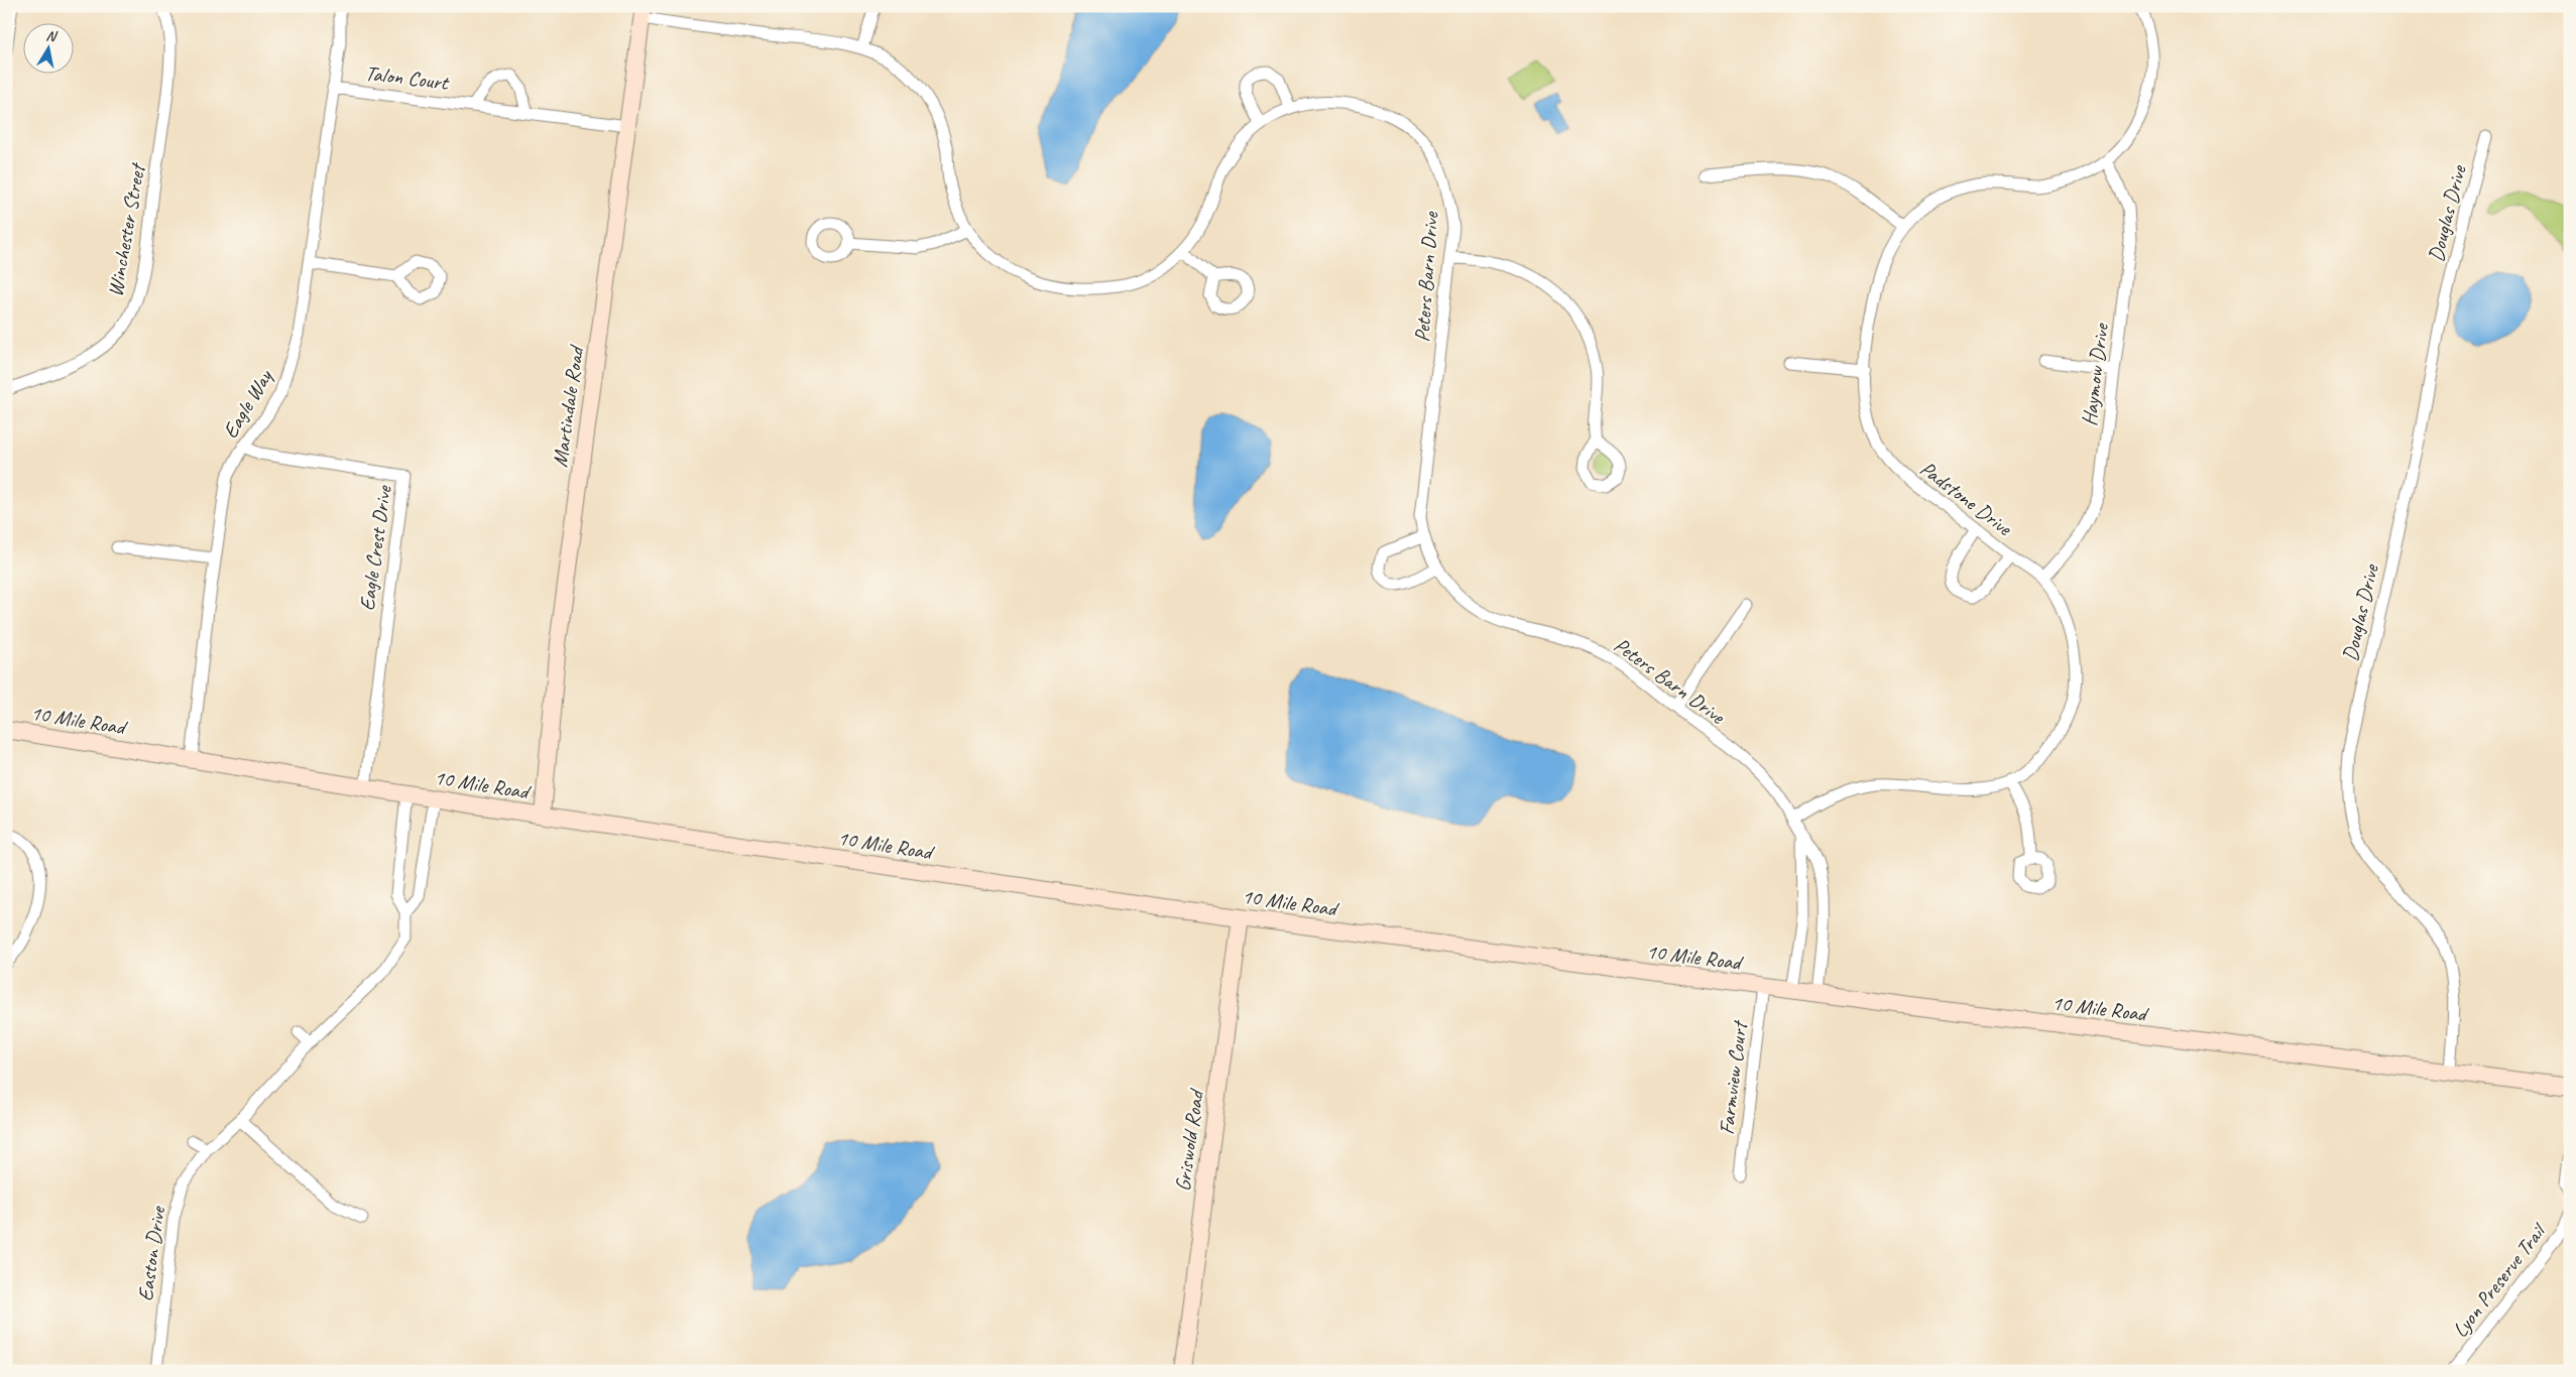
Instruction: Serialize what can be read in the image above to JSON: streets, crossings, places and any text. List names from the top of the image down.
{
  "streets": {
    "main road": ["Martindale Road", "10 Mile Road", "Griswold Road"],
    "street": [
      "Talon Court",
      "Douglas Drive",
      "Winchester Street",
      "Peters Barn Drive",
      "Haymow Drive",
      "Eagle Way",
      "Padstone Drive",
      "Eagle Crest Drive",
      "Farmview Court",
      "Easton Drive",
      "Lyon Preserve Trail"
    ]
  },
  "crossings": [
    ["Talon Court", "Eagle Way"],
    ["Talon Court", "Martindale Road"],
    ["Douglas Drive", "10 Mile Road"],
    ["Peters Barn Drive", "Martindale Road"],
    ["Peters Barn Drive", "Padstone Drive"],
    ["Peters Barn Drive", "10 Mile Road"],
    ["Haymow Drive", "Padstone Drive"],
    ["Eagle Way", "Eagle Crest Drive"],
    ["Eagle Way", "10 Mile Road"],
    ["Martindale Road", "10 Mile Road"],
    ["Eagle Crest Drive", "10 Mile Road"],
    ["10 Mile Road", "Farmview Court"],
    ["10 Mile Road", "Griswold Road"],
    ["10 Mile Road", "Easton Drive"]
  ],
  "north": "top"
}
